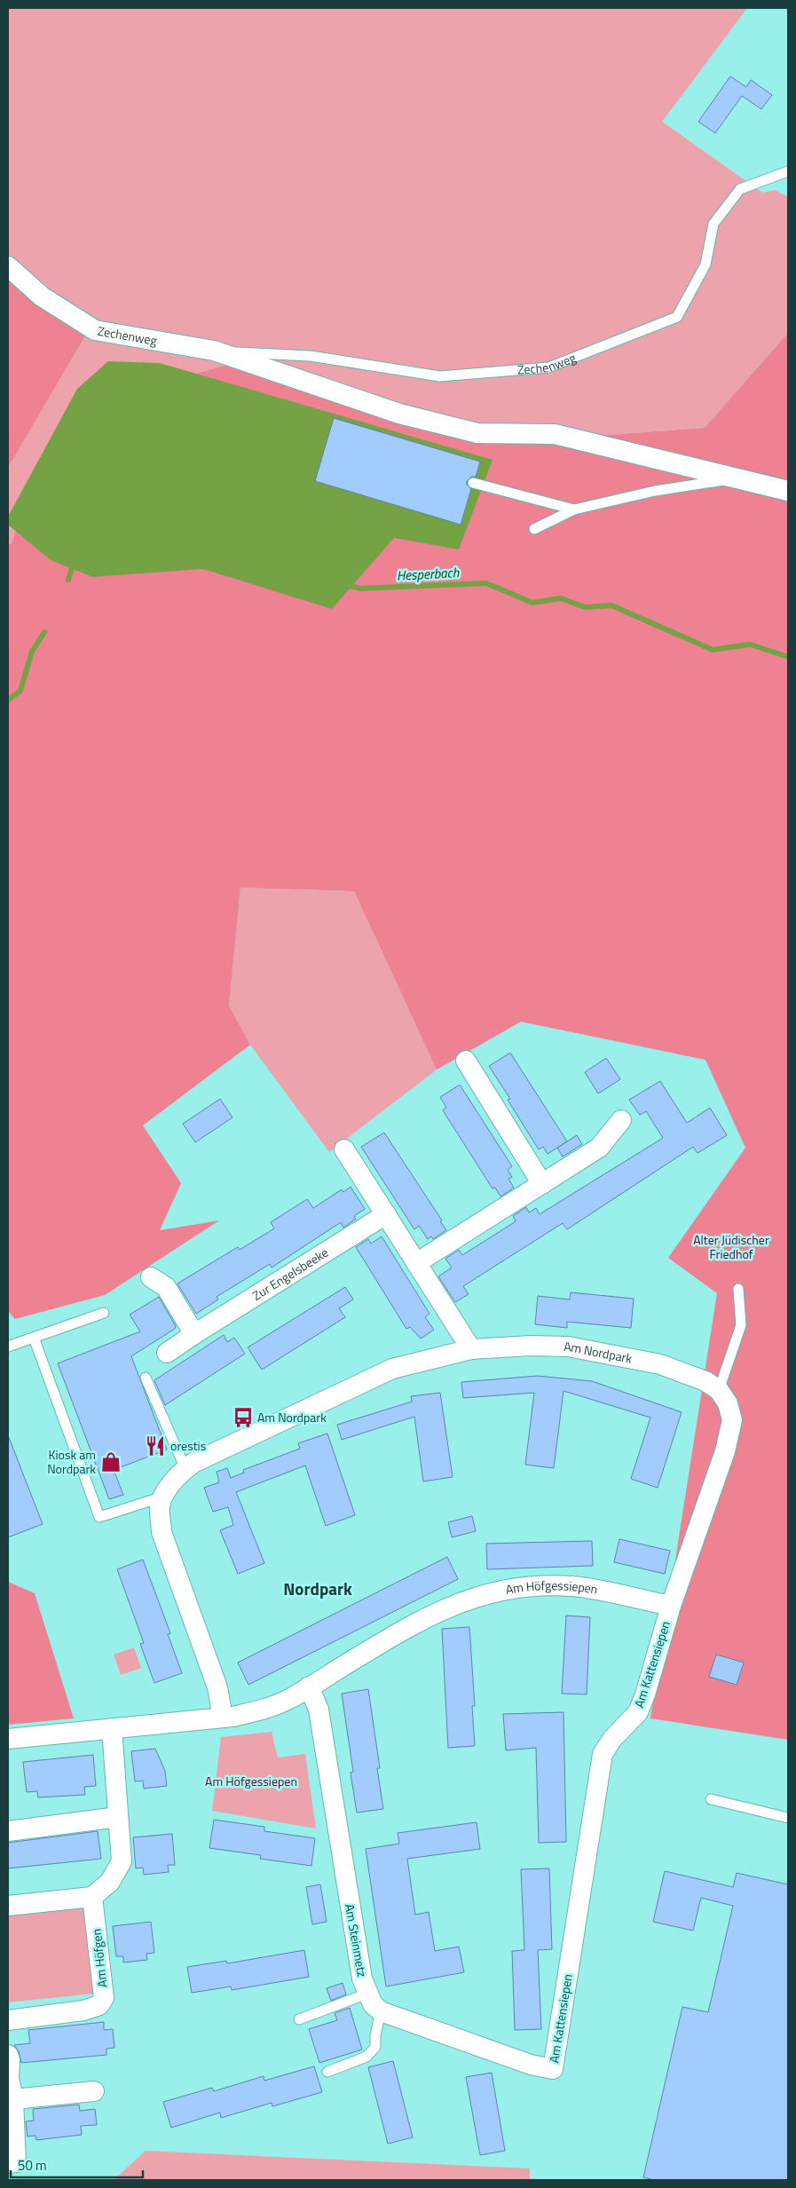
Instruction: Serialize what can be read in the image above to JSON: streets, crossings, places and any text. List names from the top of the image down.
{
  "streets": {
    "street": [
      "Zechenweg",
      "Zur Engelsbeeke",
      "Am Nordpark",
      "Am Höfgessiepen",
      "Am Kattensiepen",
      "Am Steinmetz",
      "Am Höfgen"
    ]
  },
  "crossings": [
    ["Am Nordpark", "Am Höfgessiepen"],
    ["Am Nordpark", "Am Kattensiepen"],
    ["Am Höfgessiepen", "Am Kattensiepen"],
    ["Am Höfgessiepen", "Am Steinmetz"],
    ["Am Kattensiepen", "Am Steinmetz"]
  ],
  "districts": ["Nordpark"],
  "water": ["Hesperbach"],
  "parks": ["Alter Jüdischer Friedhof", "Am Höfgessiepen"],
  "places": {
    "bus stop": ["Am Nordpark"],
    "restaurant": ["orestis"],
    "shop": ["Kiosk am Nordpark"]
  },
  "scale_bar": "50 m"
}
